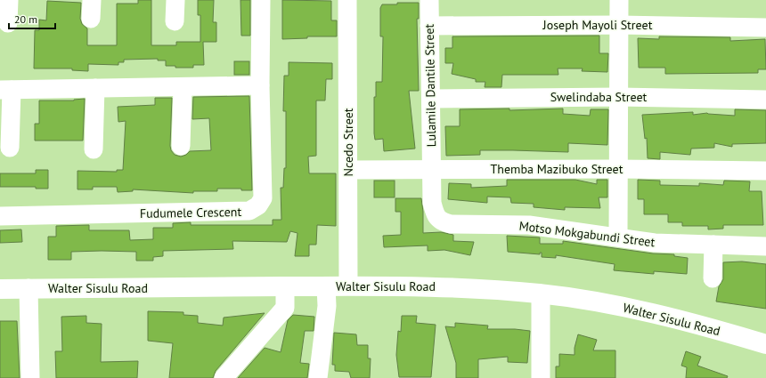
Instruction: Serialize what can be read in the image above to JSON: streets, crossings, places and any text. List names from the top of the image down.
{
  "streets": {
    "street": [
      "Joseph Mayoli Street",
      "Lulamile Dantile Street",
      "Swelindaba Street",
      "Ncedo Street",
      "Themba Mazibuko Street",
      "Fudumele Crescent",
      "Motso Mokgabundi Street",
      "Walter Sisulu Road"
    ]
  },
  "crossings": [
    ["Joseph Mayoli Street", "Lulamile Dantile Street"],
    ["Lulamile Dantile Street", "Swelindaba Street"],
    ["Lulamile Dantile Street", "Themba Mazibuko Street"],
    ["Lulamile Dantile Street", "Motso Mokgabundi Street"],
    ["Ncedo Street", "Themba Mazibuko Street"],
    ["Ncedo Street", "Walter Sisulu Road"],
    ["Themba Mazibuko Street", "Motso Mokgabundi Street"]
  ],
  "scale_bar": "20 m"
}
